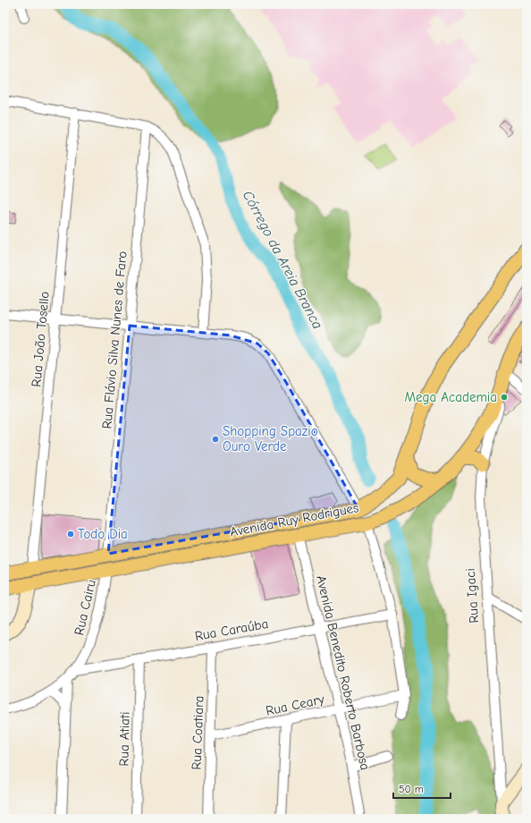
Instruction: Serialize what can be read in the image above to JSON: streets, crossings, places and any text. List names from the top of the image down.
{
  "streets": {
    "main road": ["Avenida Ruy Rodrigues"],
    "street": [
      "Rua João Tosello",
      "Rua Flávio Silva Nunes de Faro",
      "Rua Igaci",
      "Rua Cairu",
      "Rua Caraúba",
      "Avenida Benedito Roberto Barbosa",
      "Rua Ceary",
      "Rua Coatiara",
      "Rua Atiati"
    ]
  },
  "crossings": [
    ["Rua João Tosello", "Avenida Ruy Rodrigues"],
    ["Rua Flávio Silva Nunes de Faro", "Avenida Ruy Rodrigues"],
    ["Avenida Ruy Rodrigues", "Rua Igaci"],
    ["Avenida Ruy Rodrigues", "Rua Cairu"],
    ["Avenida Ruy Rodrigues", "Avenida Benedito Roberto Barbosa"],
    ["Rua Cairu", "Rua Caraúba"],
    ["Rua Caraúba", "Avenida Benedito Roberto Barbosa"],
    ["Rua Caraúba", "Rua Coatiara"],
    ["Rua Caraúba", "Rua Atiati"],
    ["Avenida Benedito Roberto Barbosa", "Rua Ceary"],
    ["Rua Ceary", "Rua Coatiara"]
  ],
  "water": ["Córrego da Areia Branca"],
  "places": ["Mega Academia", "Shopping Spazio Ouro Verde", "Todo Dia"],
  "scale_bar": "50 m"
}
